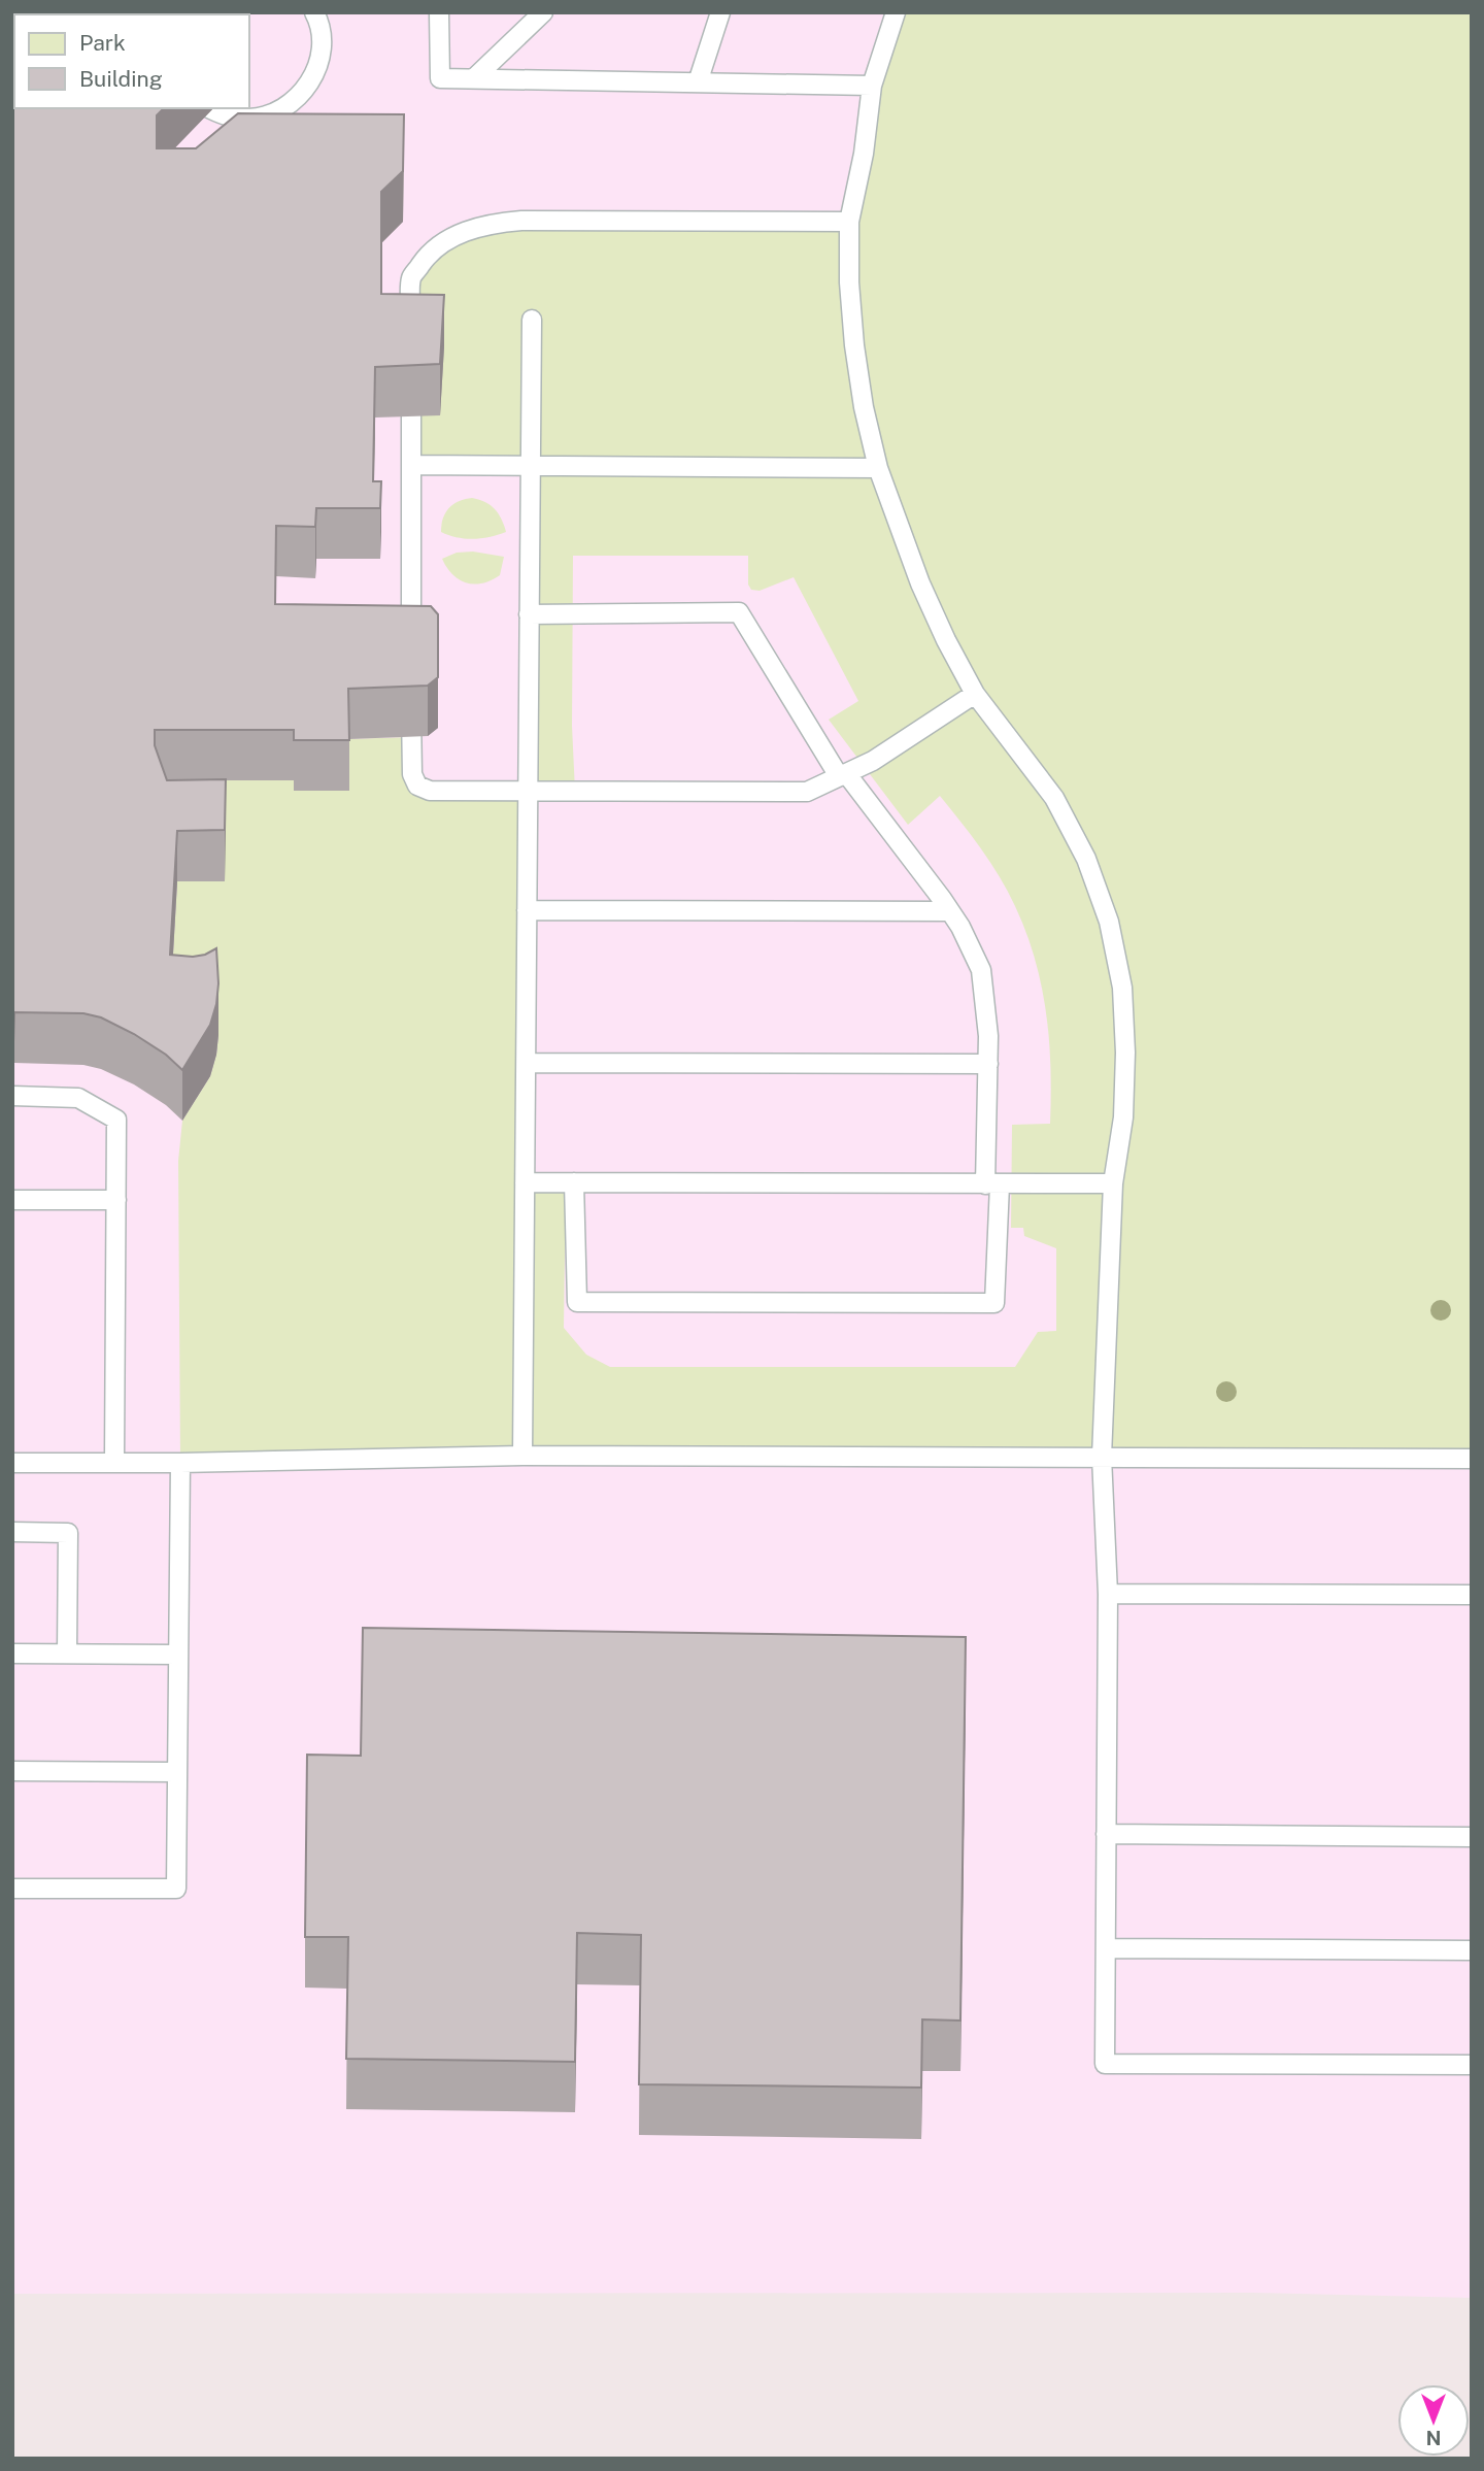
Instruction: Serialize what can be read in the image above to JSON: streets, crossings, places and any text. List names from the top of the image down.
{
  "legend": ["Park", "Building"],
  "north": "bottom"
}
